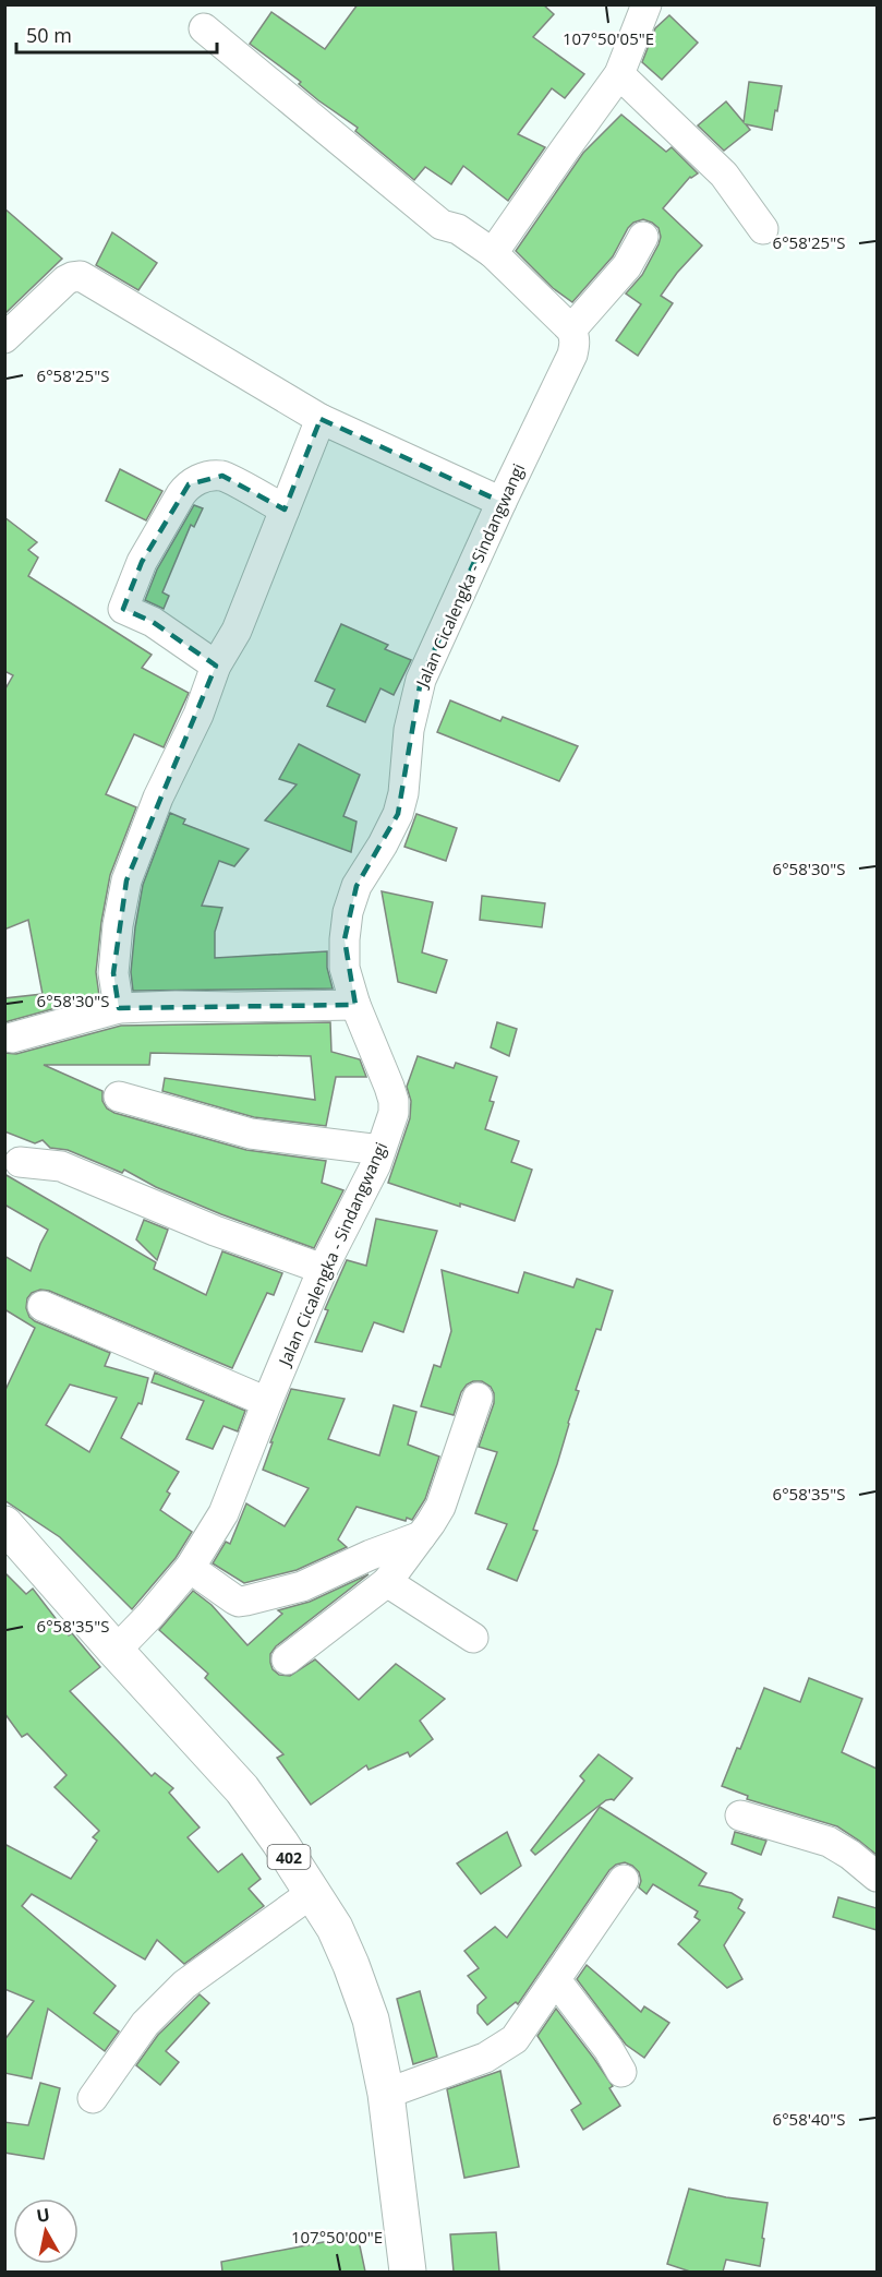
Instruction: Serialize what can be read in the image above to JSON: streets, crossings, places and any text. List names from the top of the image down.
{
  "streets": {
    "main road": ["402"],
    "street": ["Jalan Cicalengka - Sindangwangi"]
  },
  "crossings": [
    ["Jalan Cicalengka - Sindangwangi", "402"]
  ],
  "scale_bar": "50 m",
  "north": "top",
  "coordinates": [
    "107°50'05\"E",
    "6°58'25\"S",
    "6°58'30\"S",
    "6°58'35\"S",
    "6°58'40\"S",
    "107°50'00\"E"
  ]
}
